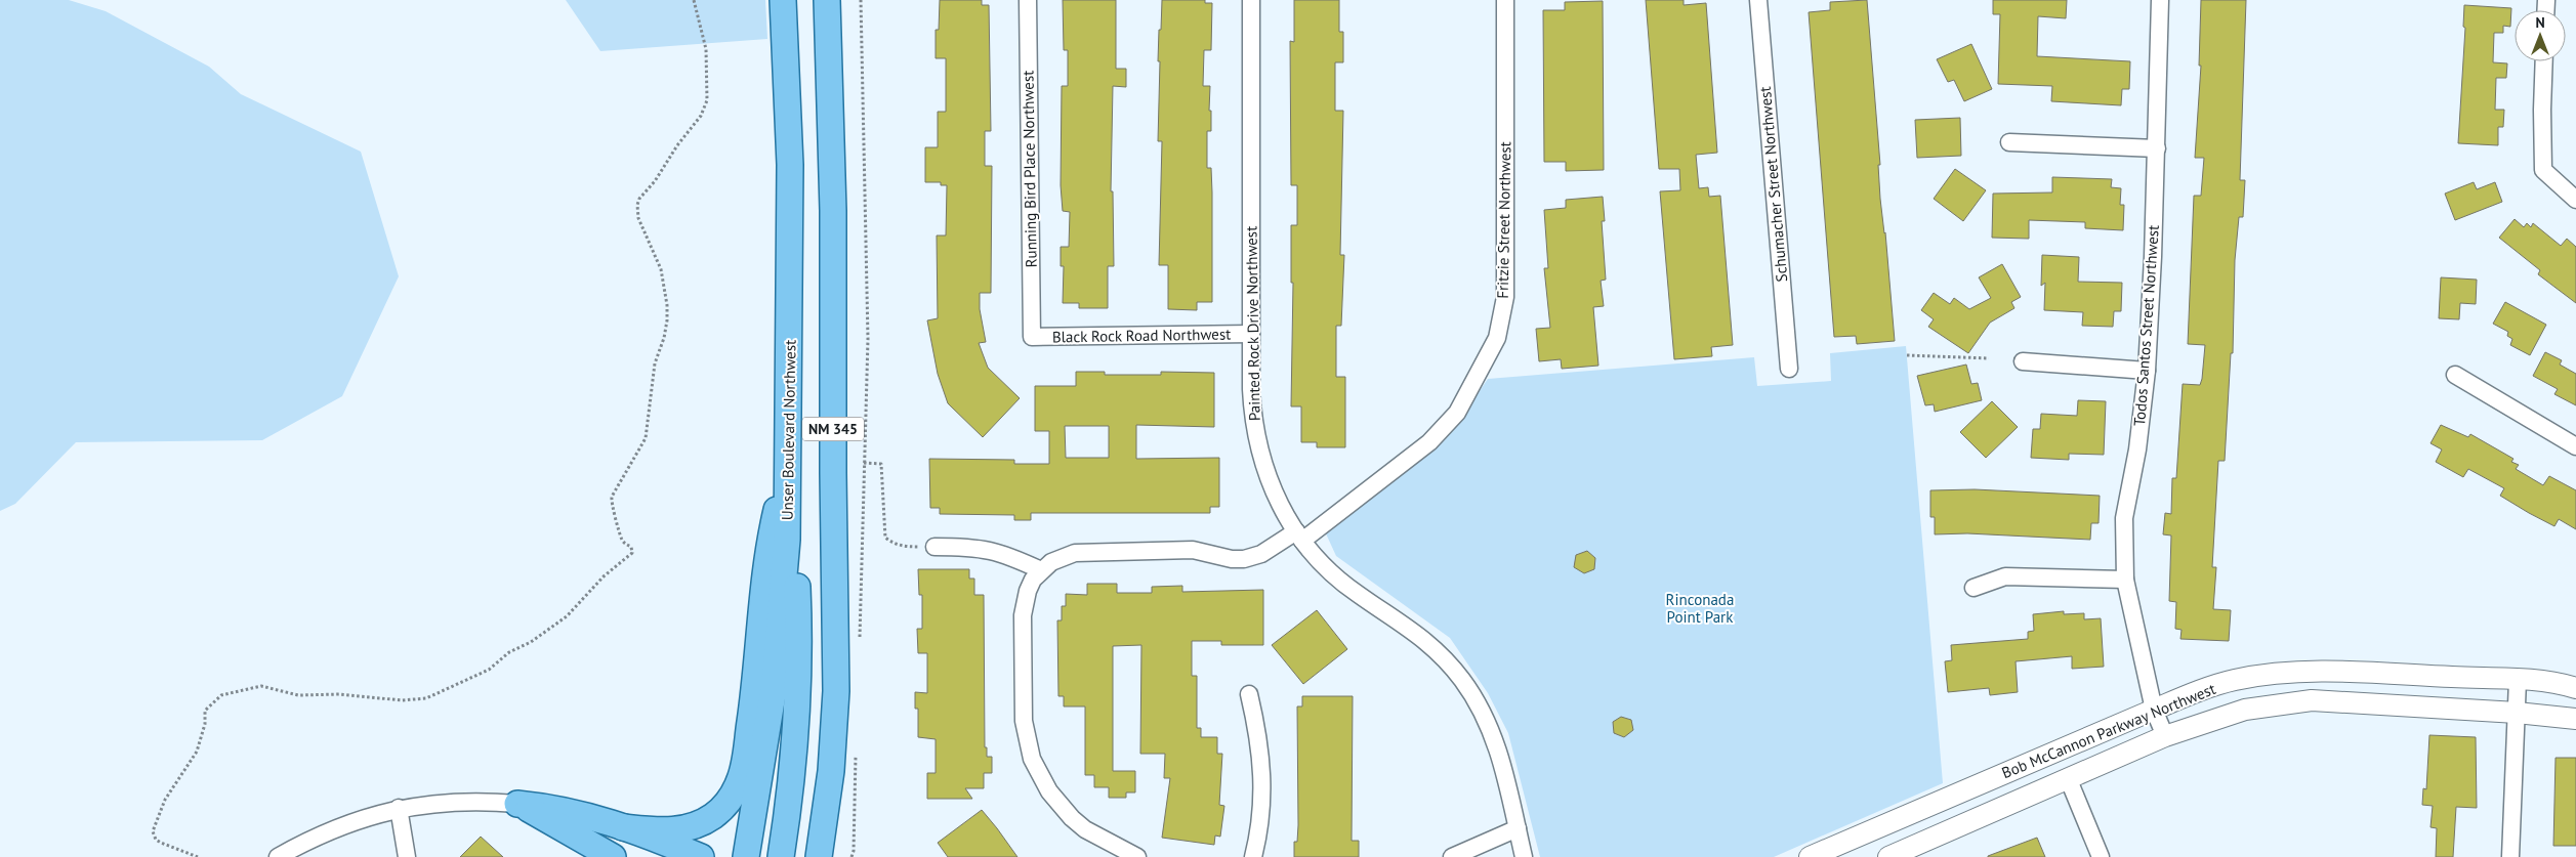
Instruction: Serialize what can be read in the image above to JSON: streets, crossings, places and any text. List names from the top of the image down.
{
  "streets": {
    "main road": ["NM 345", "Unser Boulevard Northwest"],
    "street": [
      "Running Bird Place Northwest",
      "Schumacher Street Northwest",
      "Fritzie Street Northwest",
      "Painted Rock Drive Northwest",
      "Todos Santos Street Northwest",
      "Black Rock Road Northwest",
      "Bob McCannon Parkway Northwest"
    ]
  },
  "crossings": [
    ["Running Bird Place Northwest", "Black Rock Road Northwest"],
    ["Fritzie Street Northwest", "Painted Rock Drive Northwest"],
    ["Painted Rock Drive Northwest", "Black Rock Road Northwest"],
    ["Todos Santos Street Northwest", "Bob McCannon Parkway Northwest"]
  ],
  "parks": ["Rinconada Point Park"],
  "north": "top"
}
